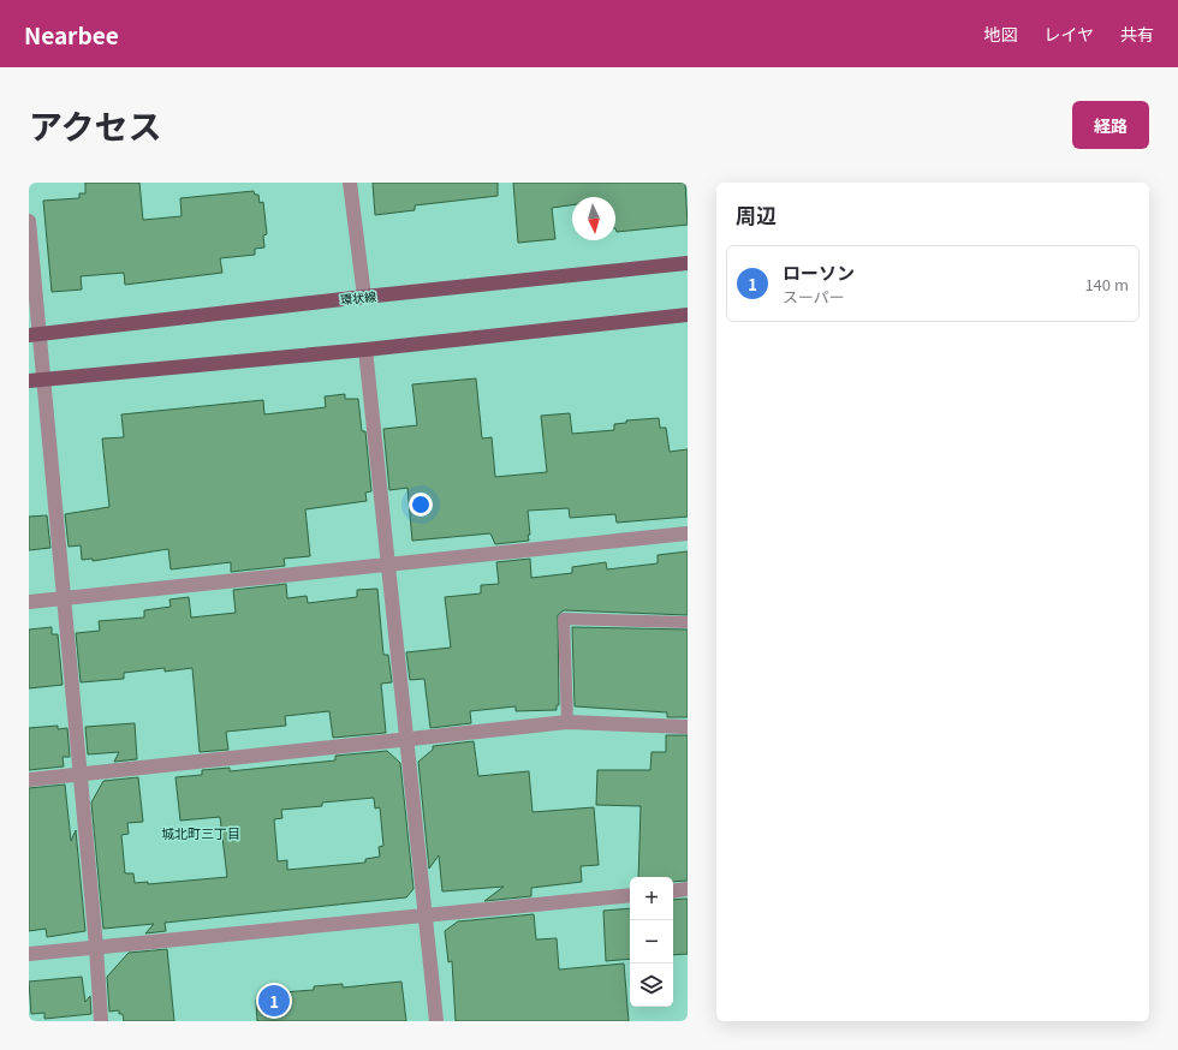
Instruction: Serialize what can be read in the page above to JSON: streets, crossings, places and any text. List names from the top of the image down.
{
  "streets": {
    "main road": ["環状線"]
  },
  "districts": ["城北町三丁目"],
  "north": "bottom",
  "page": {
    "header": "Nearbee",
    "nav": ["地図", "レイヤ", "共有"],
    "title": "アクセス",
    "buttons": "経路",
    "heading": "周辺",
    "list": [
      {
        "mark": "1",
        "name": "ローソン",
        "note": "スーパー",
        "value": "140 m"
      }
    ],
    "map_buttons": ["+", "−"],
    "pins": "1"
  }
}
